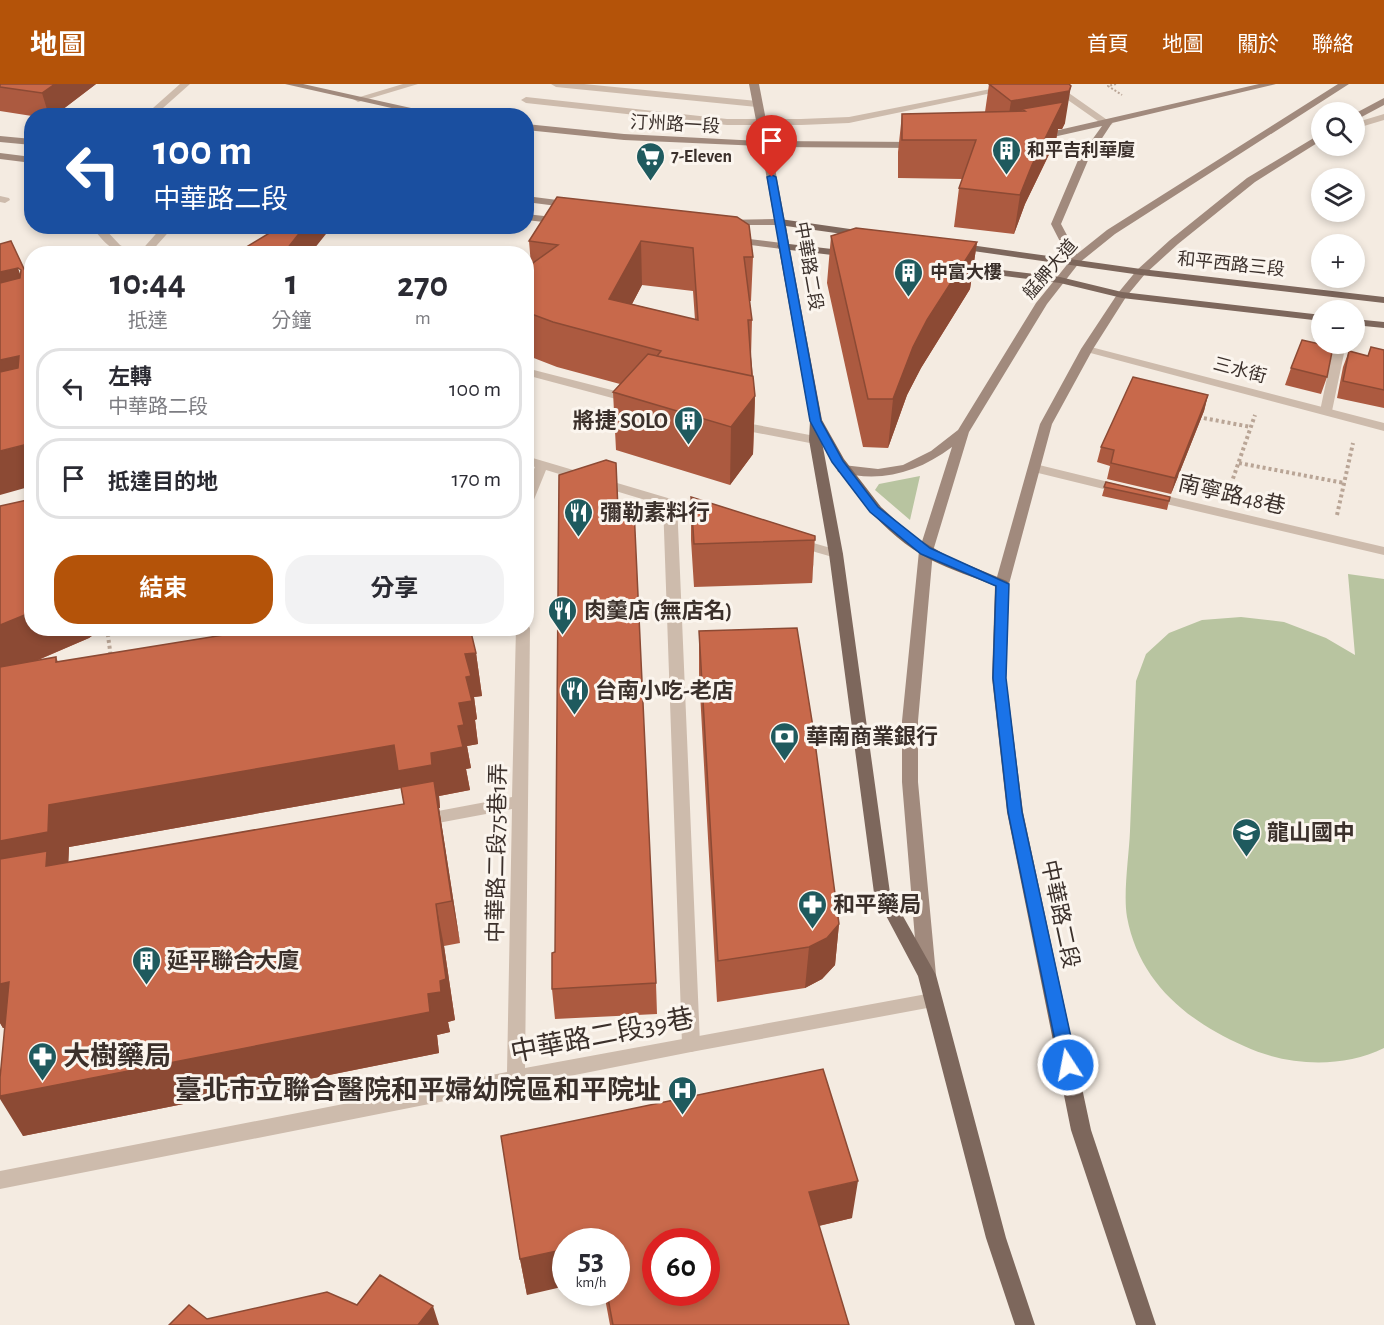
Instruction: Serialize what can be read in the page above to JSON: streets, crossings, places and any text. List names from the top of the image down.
{
  "streets": {
    "main road": [
      "汀州路一段",
      "和平西路三段",
      "中華路二段",
      "艋舺大道"
    ],
    "street": [
      "三水街",
      "南寧路48巷",
      "中華路二段75巷1弄",
      "中華路二段39巷"
    ]
  },
  "crossings": [
    ["汀州路一段", "中華路二段"],
    ["和平西路三段", "艋舺大道"],
    ["中華路二段", "艋舺大道"],
    ["中華路二段", "中華路二段39巷"],
    ["中華路二段75巷1弄", "中華路二段39巷"]
  ],
  "places": {
    "building": [
      "和平吉利華廈",
      "中富大樓",
      "將捷 SOLO",
      "延平聯合大廈"
    ],
    "supermarket": ["7-Eleven"],
    "restaurant": ["彌勒素料行", "肉羹店 (無店名)", "台南小吃-老店"],
    "bank": ["華南商業銀行"],
    "school or university": ["龍山國中"],
    "pharmacy": ["和平藥局", "大樹藥局"],
    "hospital": ["臺北市立聯合醫院和平婦幼院區和平院址"]
  },
  "page": {
    "header": "地圖",
    "nav": [
      "首頁",
      "地圖",
      "關於",
      "聯絡"
    ],
    "map_buttons": ["+", "−"],
    "turn": ["100 m", "中華路二段"],
    "eta": [
      "10:44",
      "抵達",
      "1",
      "分鐘",
      "270",
      "m"
    ],
    "list": [
      {
        "name": "左轉",
        "note": "中華路二段",
        "value": "100 m"
      },
      {
        "name": "抵達目的地",
        "value": "170 m"
      }
    ],
    "buttons": ["結束", "分享"],
    "speed": "53 km/h",
    "limit": "60"
  }
}
